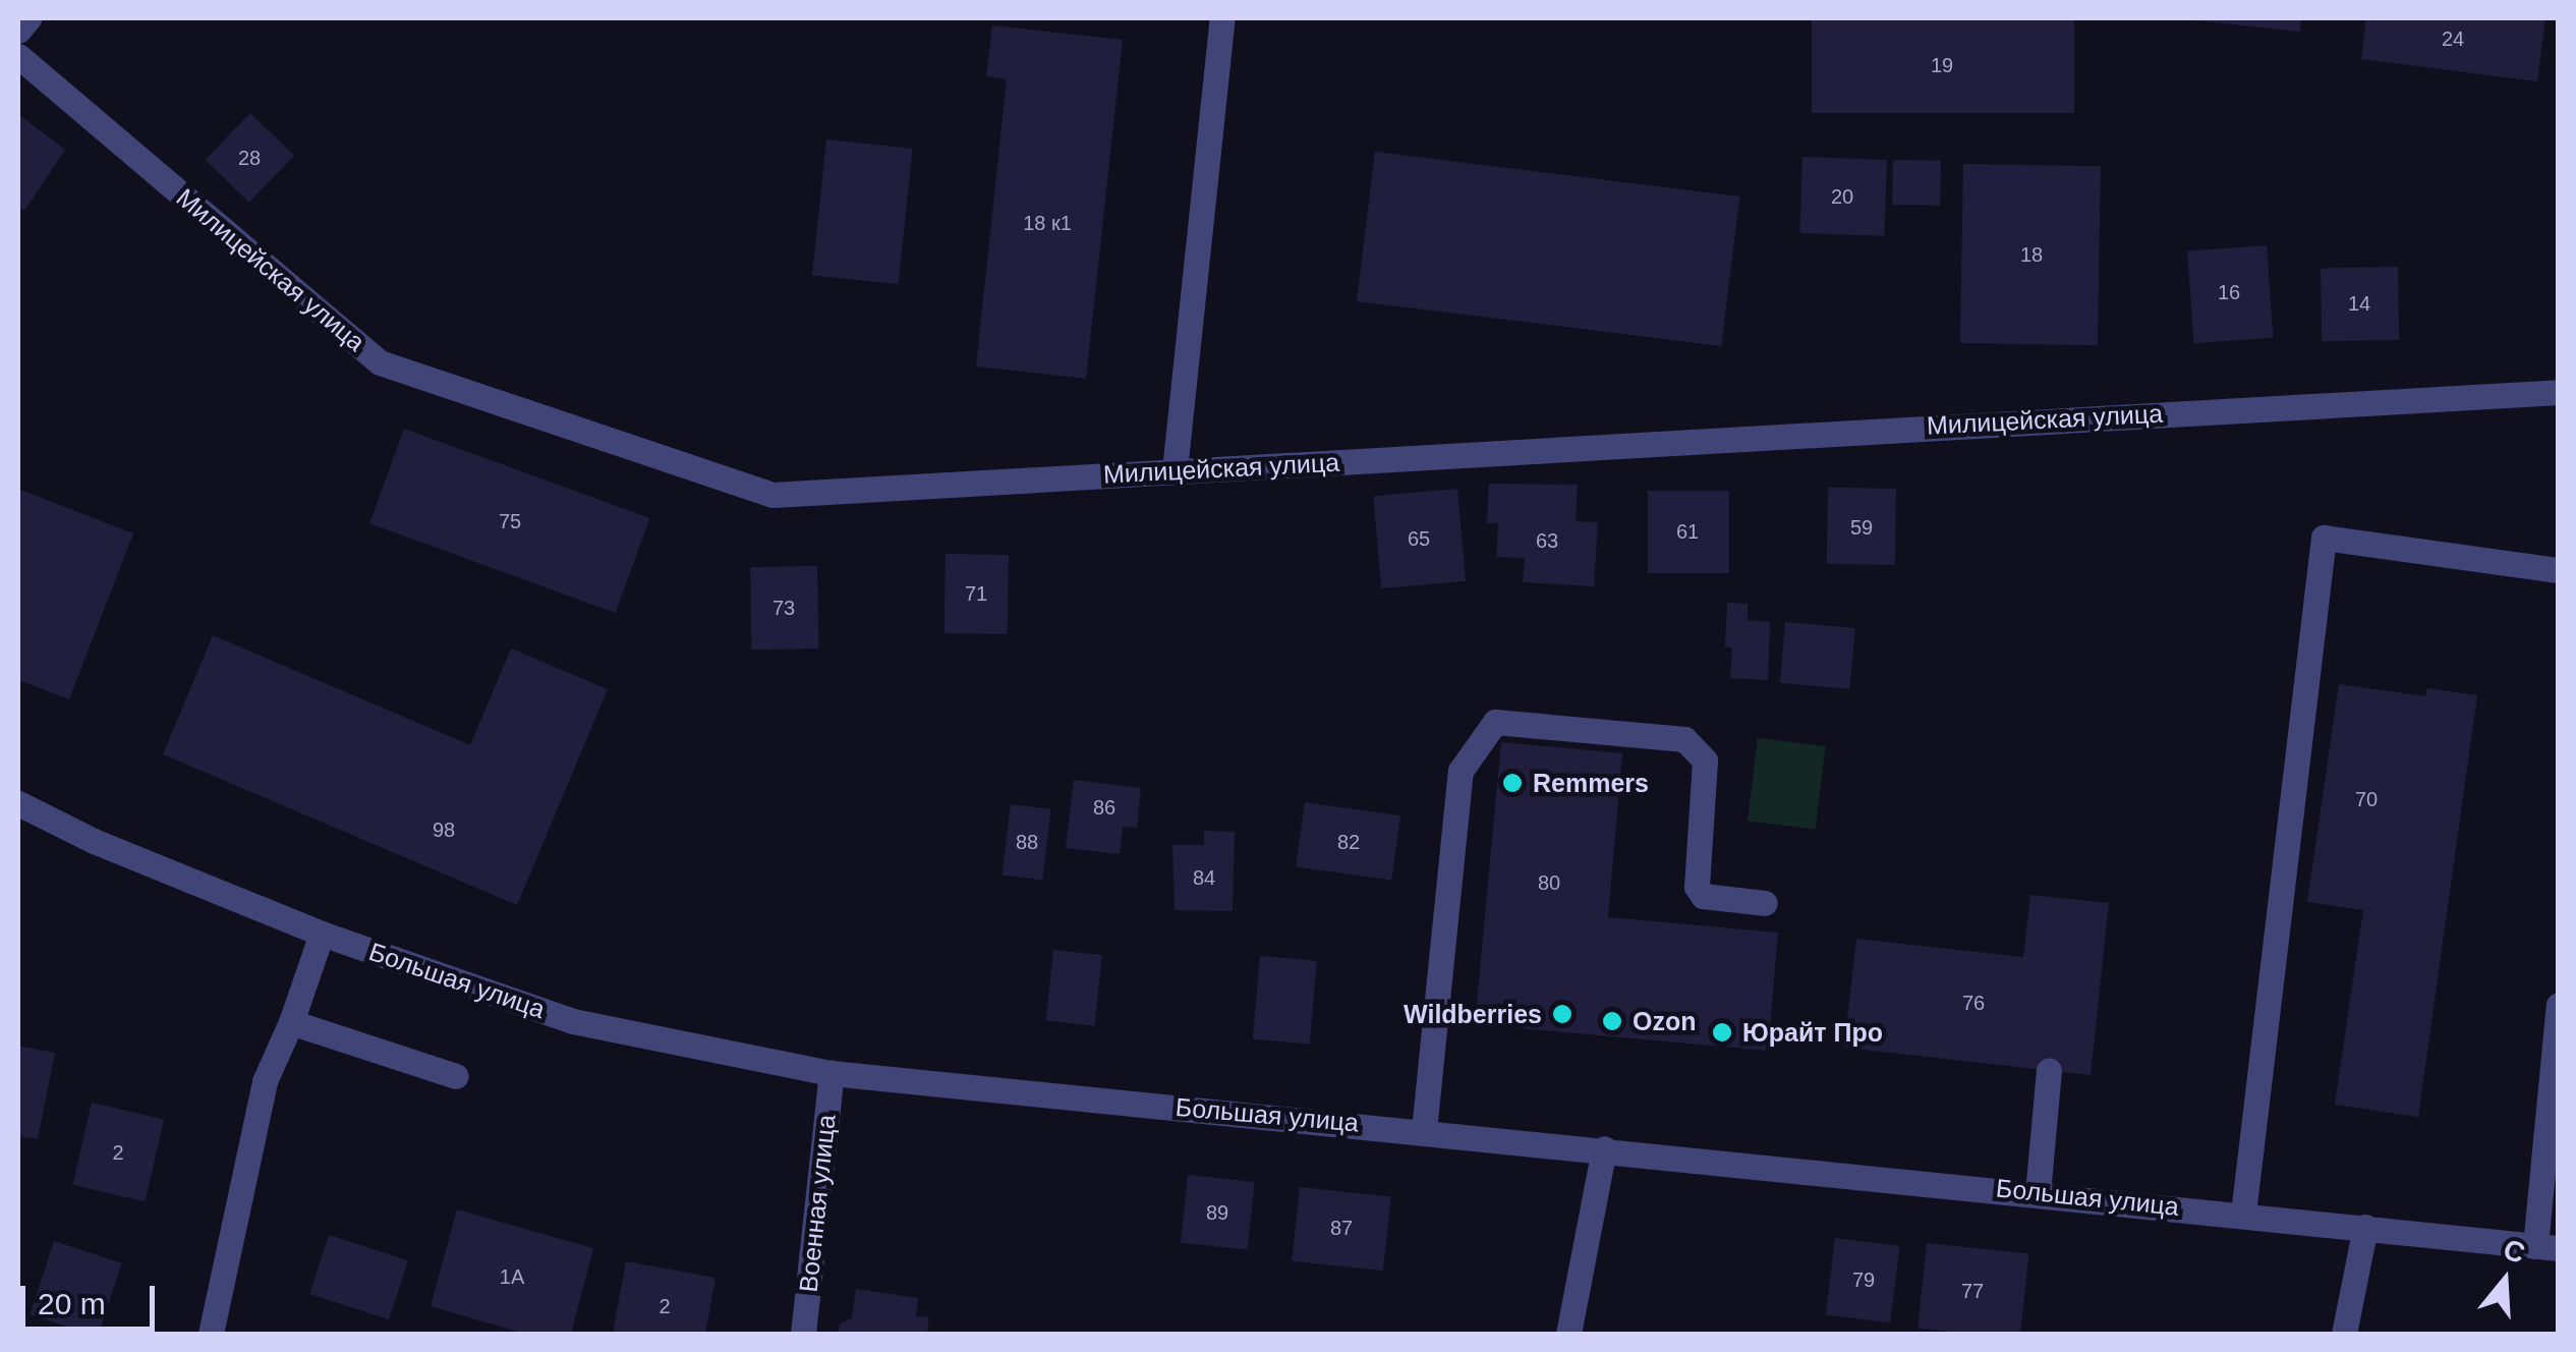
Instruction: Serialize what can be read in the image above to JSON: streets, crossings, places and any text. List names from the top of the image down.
{
  "streets": {
    "street": ["Милицейская улица", "Большая улица", "Военная улица"]
  },
  "crossings": [
    ["Большая улица", "Военная улица"]
  ],
  "places": [
    "Remmers",
    "Wildberries",
    "Ozon",
    "Юрайт Про"
  ],
  "house_numbers": [
    "24",
    "19",
    "28",
    "20",
    "18 к1",
    "18",
    "16",
    "14",
    "75",
    "59",
    "61",
    "65",
    "63",
    "71",
    "73",
    "70",
    "86",
    "98",
    "88",
    "82",
    "84",
    "80",
    "76",
    "2",
    "89",
    "87",
    "1А",
    "79",
    "77",
    "2"
  ],
  "scale_bar": "20 m",
  "north": "top"
}
